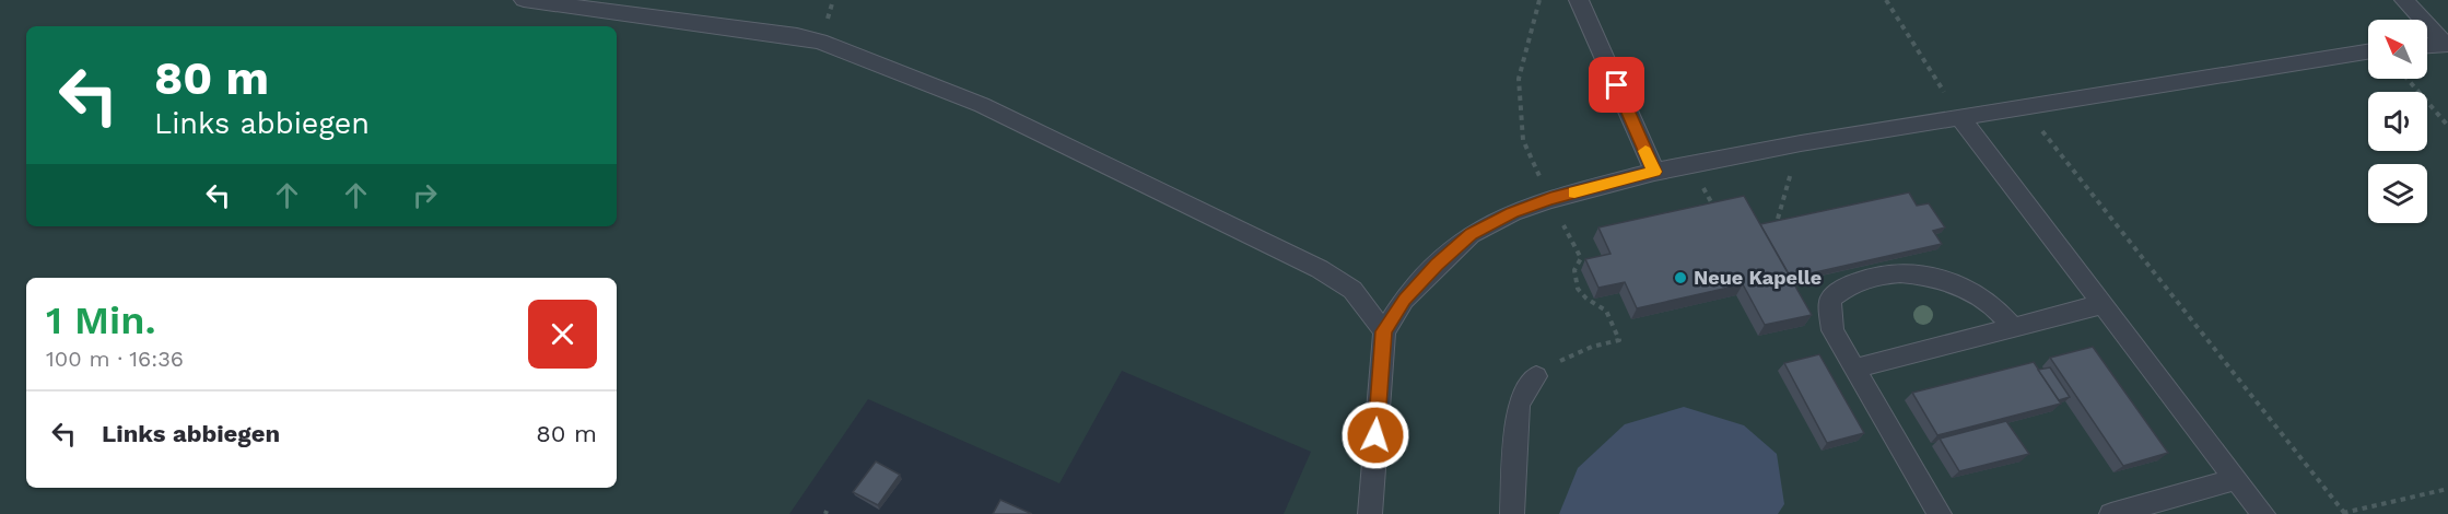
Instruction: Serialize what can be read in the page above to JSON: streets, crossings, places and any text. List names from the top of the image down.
{
  "places": ["Neue Kapelle"],
  "north": "top left",
  "page": {
    "turn": ["80 m", "Links abbiegen"],
    "heading": ["1 Min.", "100 m · 16:36"],
    "list": [
      {
        "name": "Links abbiegen",
        "value": "80 m"
      }
    ]
  }
}
